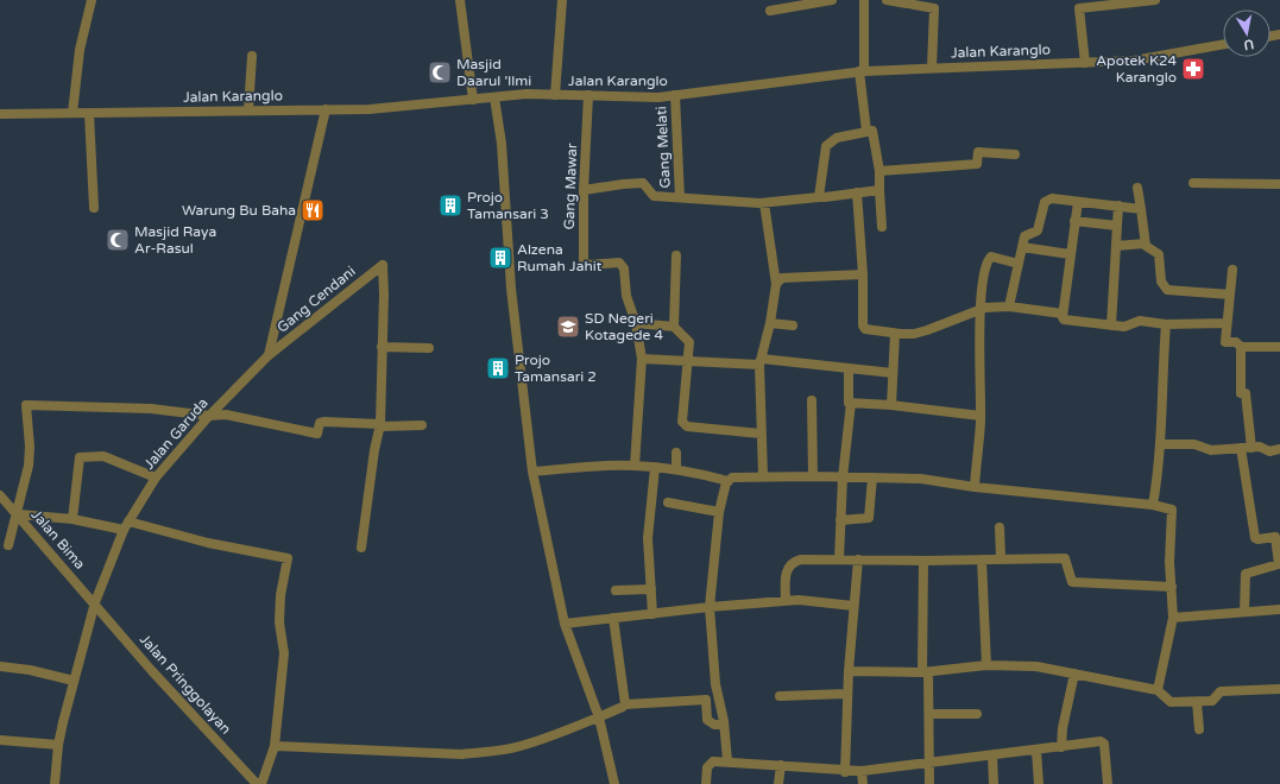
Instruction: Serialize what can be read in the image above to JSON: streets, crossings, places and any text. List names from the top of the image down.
{
  "streets": {
    "street": [
      "Jalan Karanglo",
      "Gang Melati",
      "Gang Mawar",
      "Gang Cendani",
      "Jalan Garuda",
      "Jalan Bima",
      "Jalan Pringgolayan"
    ]
  },
  "crossings": [
    ["Jalan Karanglo", "Gang Melati"],
    ["Jalan Karanglo", "Gang Mawar"],
    ["Gang Cendani", "Jalan Garuda"],
    ["Jalan Garuda", "Jalan Bima"],
    ["Jalan Garuda", "Jalan Pringgolayan"],
    ["Jalan Bima", "Jalan Pringgolayan"]
  ],
  "places": {
    "pharmacy": ["Apotek K24 Karanglo"],
    "mosque": ["Masjid Daarul 'Ilmi", "Masjid Raya Ar-Rasul"],
    "building": ["Projo Tamansari 3", "Alzena Rumah Jahit", "Projo Tamansari 2"],
    "restaurant": ["Warung Bu Baha"],
    "school or university": ["SD Negeri Kotagede 4"]
  },
  "north": "bottom"
}
